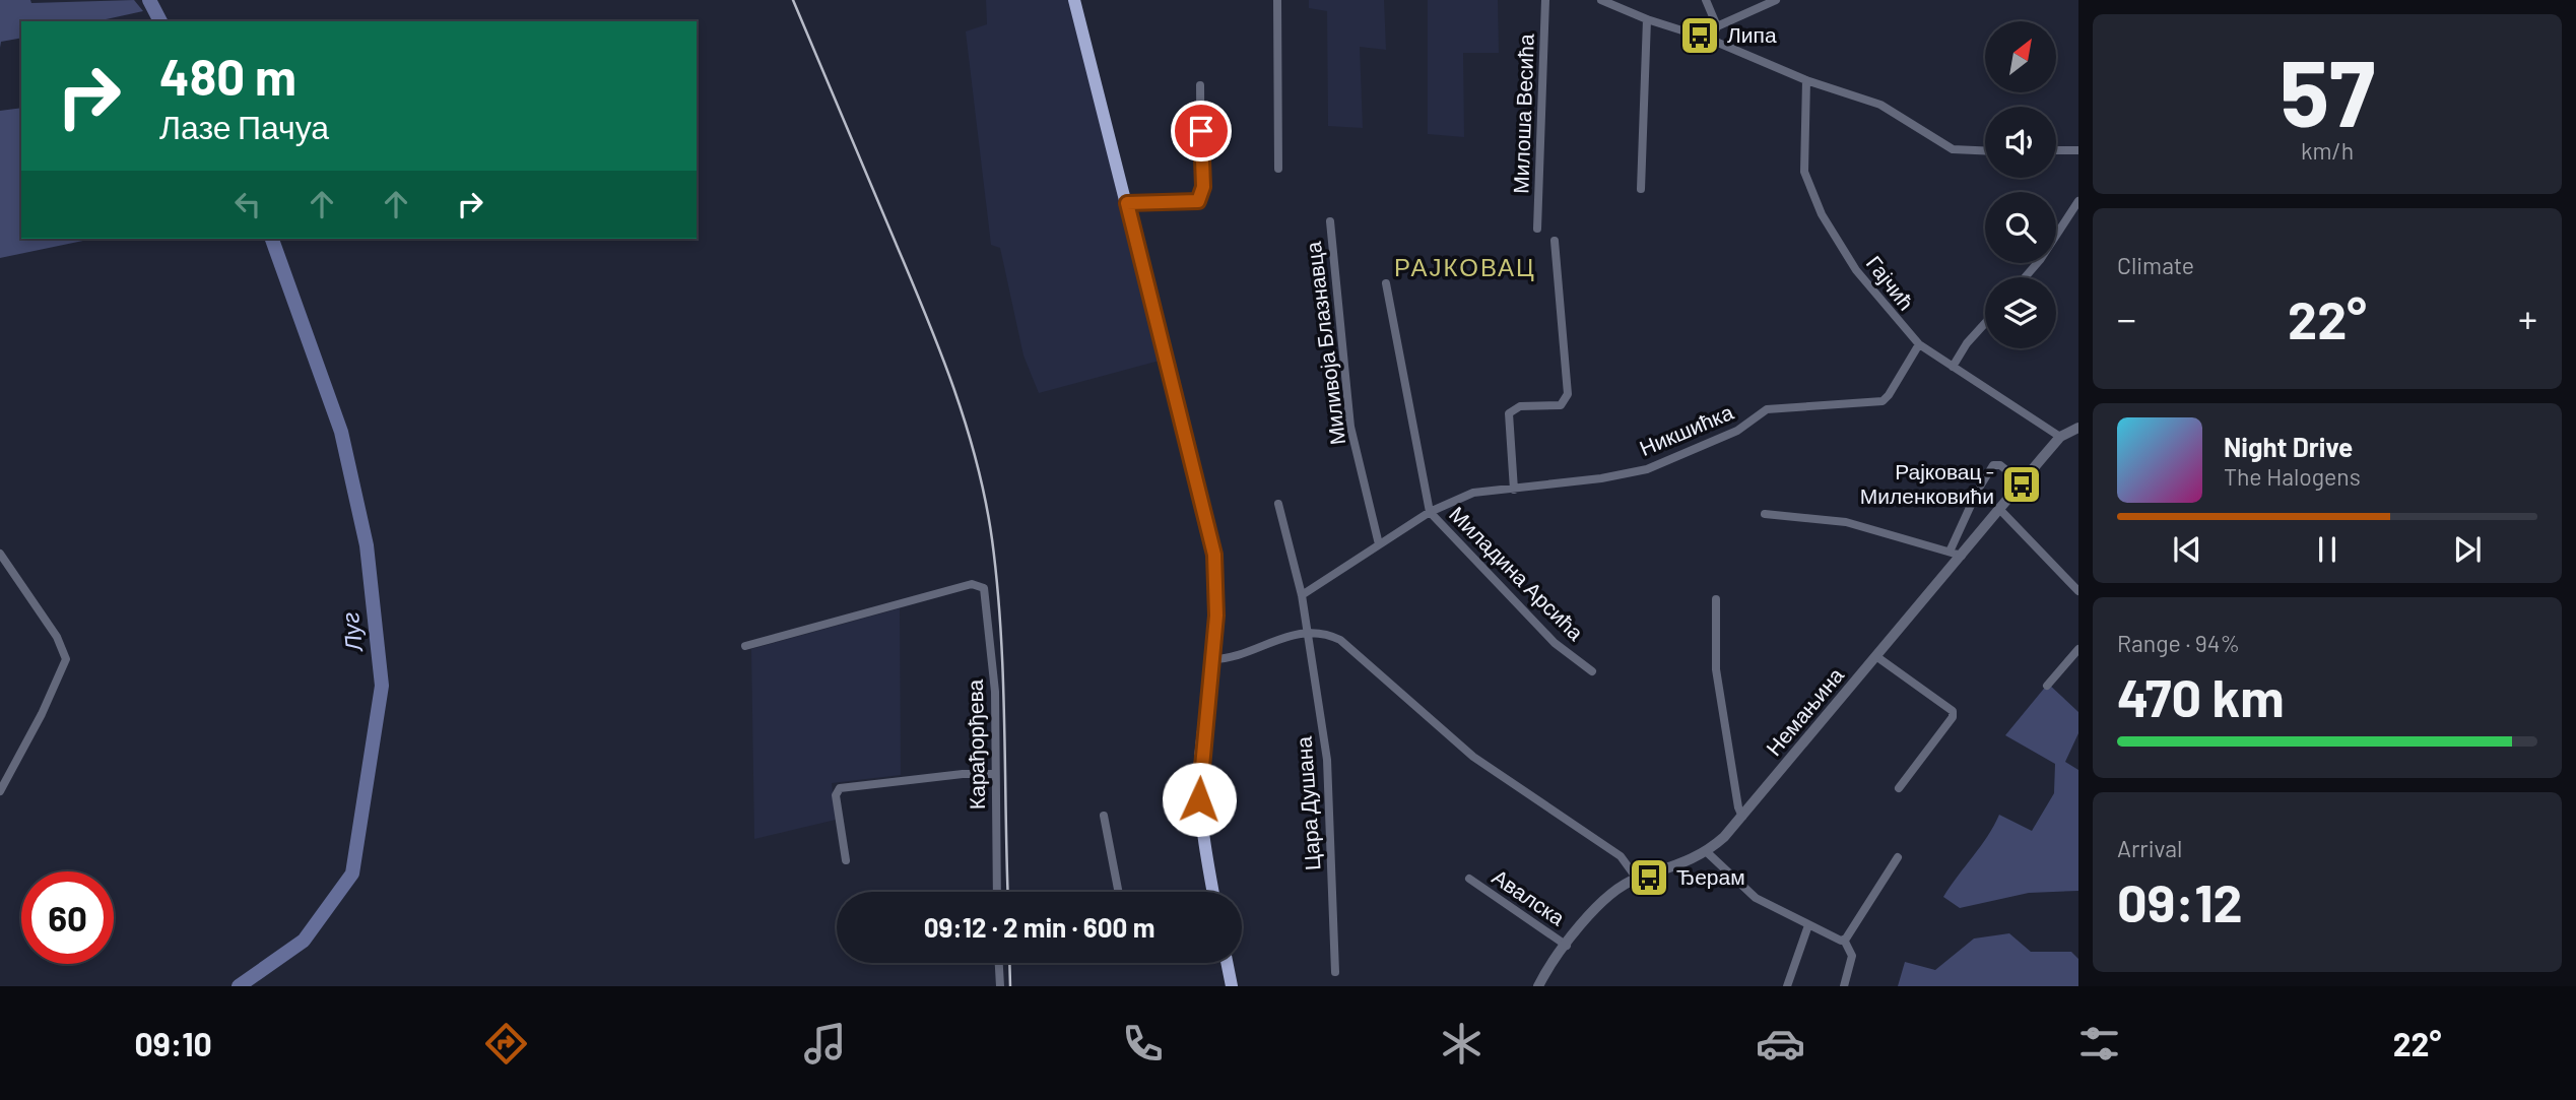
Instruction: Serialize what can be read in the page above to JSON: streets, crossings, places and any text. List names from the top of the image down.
{
  "streets": {
    "street": [
      "Милоша Весића",
      "Гајчић",
      "Миливоја Блазнавца",
      "Никшићка",
      "Миладина Арсића",
      "Немањина",
      "Карађорђева",
      "Цара Душана",
      "Авалска"
    ]
  },
  "crossings": [
    ["Гајчић", "Никшићка"],
    ["Гајчић", "Немањина"],
    ["Немањина", "Авалска"]
  ],
  "districts": ["РАЈКОВАЦ"],
  "water": ["Луг"],
  "places": {
    "bus stop": ["Липа", "Рајковац - Миленковићи", "Ђерам"]
  },
  "north": "top right",
  "page": {
    "tile": [
      ["57", "km/h"],
      "Climate",
      ["Range · 94%", "470 km"],
      ["Arrival", "09:12"]
    ],
    "turn": ["480 m", "Лазе Пачуа"],
    "heat": ["−", "22°", "+"],
    "song": ["Night Drive", "The Halogens"],
    "limit": "60",
    "trip": "09:12 · 2 min · 600 m",
    "tabs": ["09:10", "22°"]
  }
}
